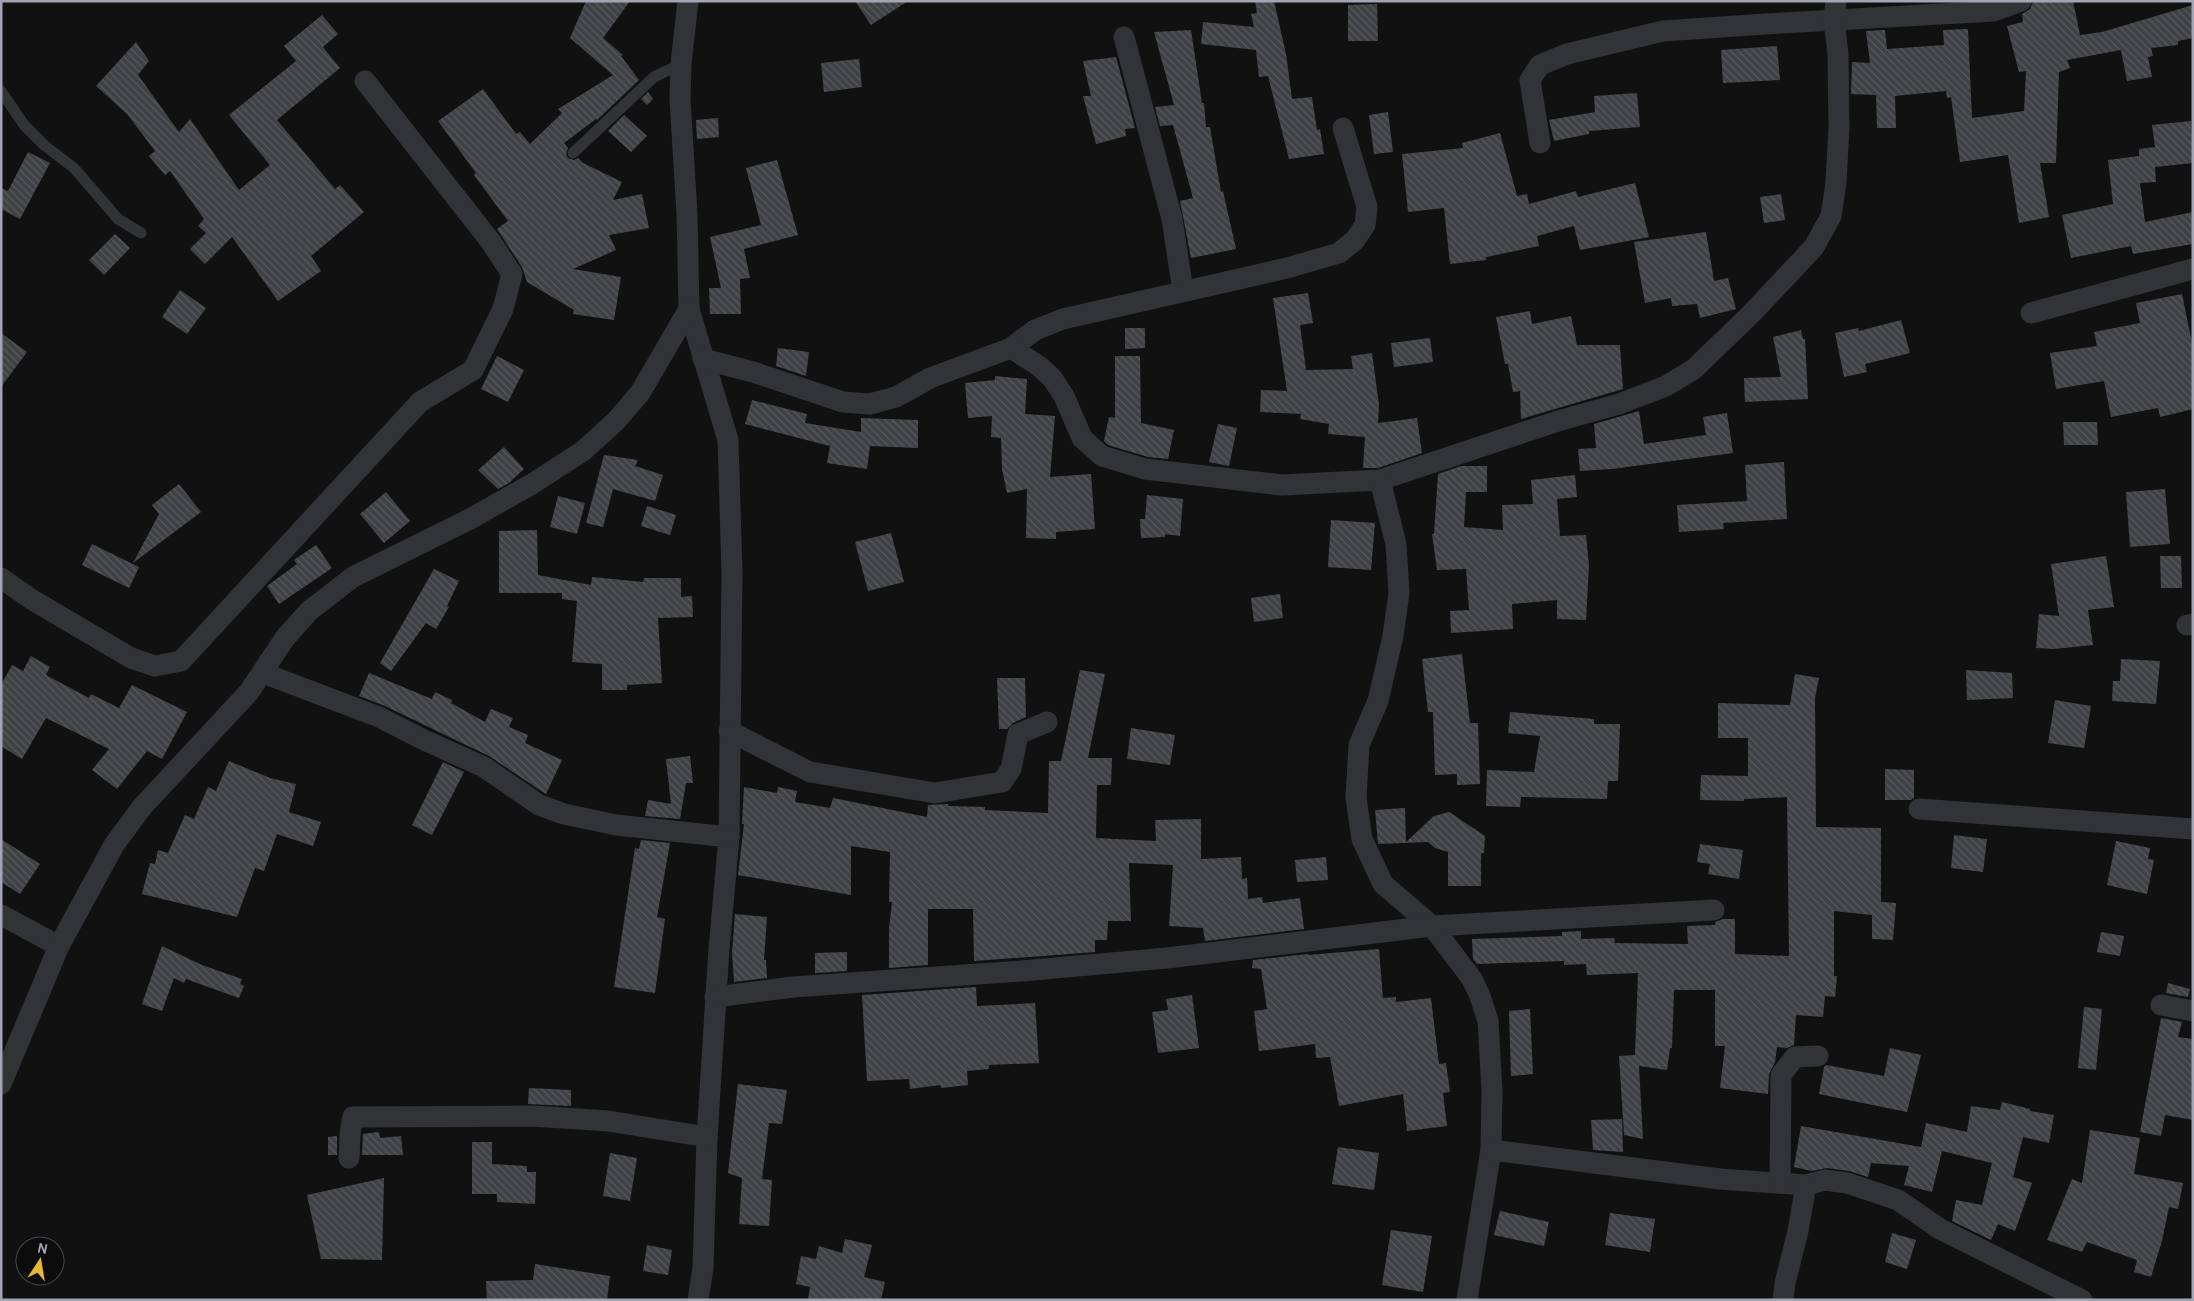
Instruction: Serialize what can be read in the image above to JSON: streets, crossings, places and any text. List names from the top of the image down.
{
  "north": "top"
}
